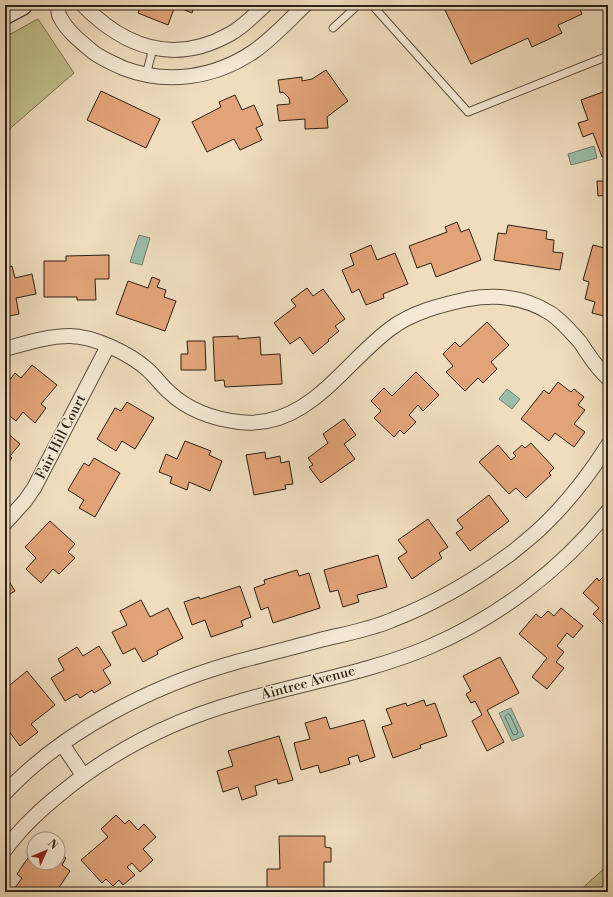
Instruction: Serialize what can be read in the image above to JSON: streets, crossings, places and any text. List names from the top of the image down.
{
  "streets": {
    "street": ["Fair Hill Court", "Aintree Avenue"]
  },
  "north": "top right"
}
